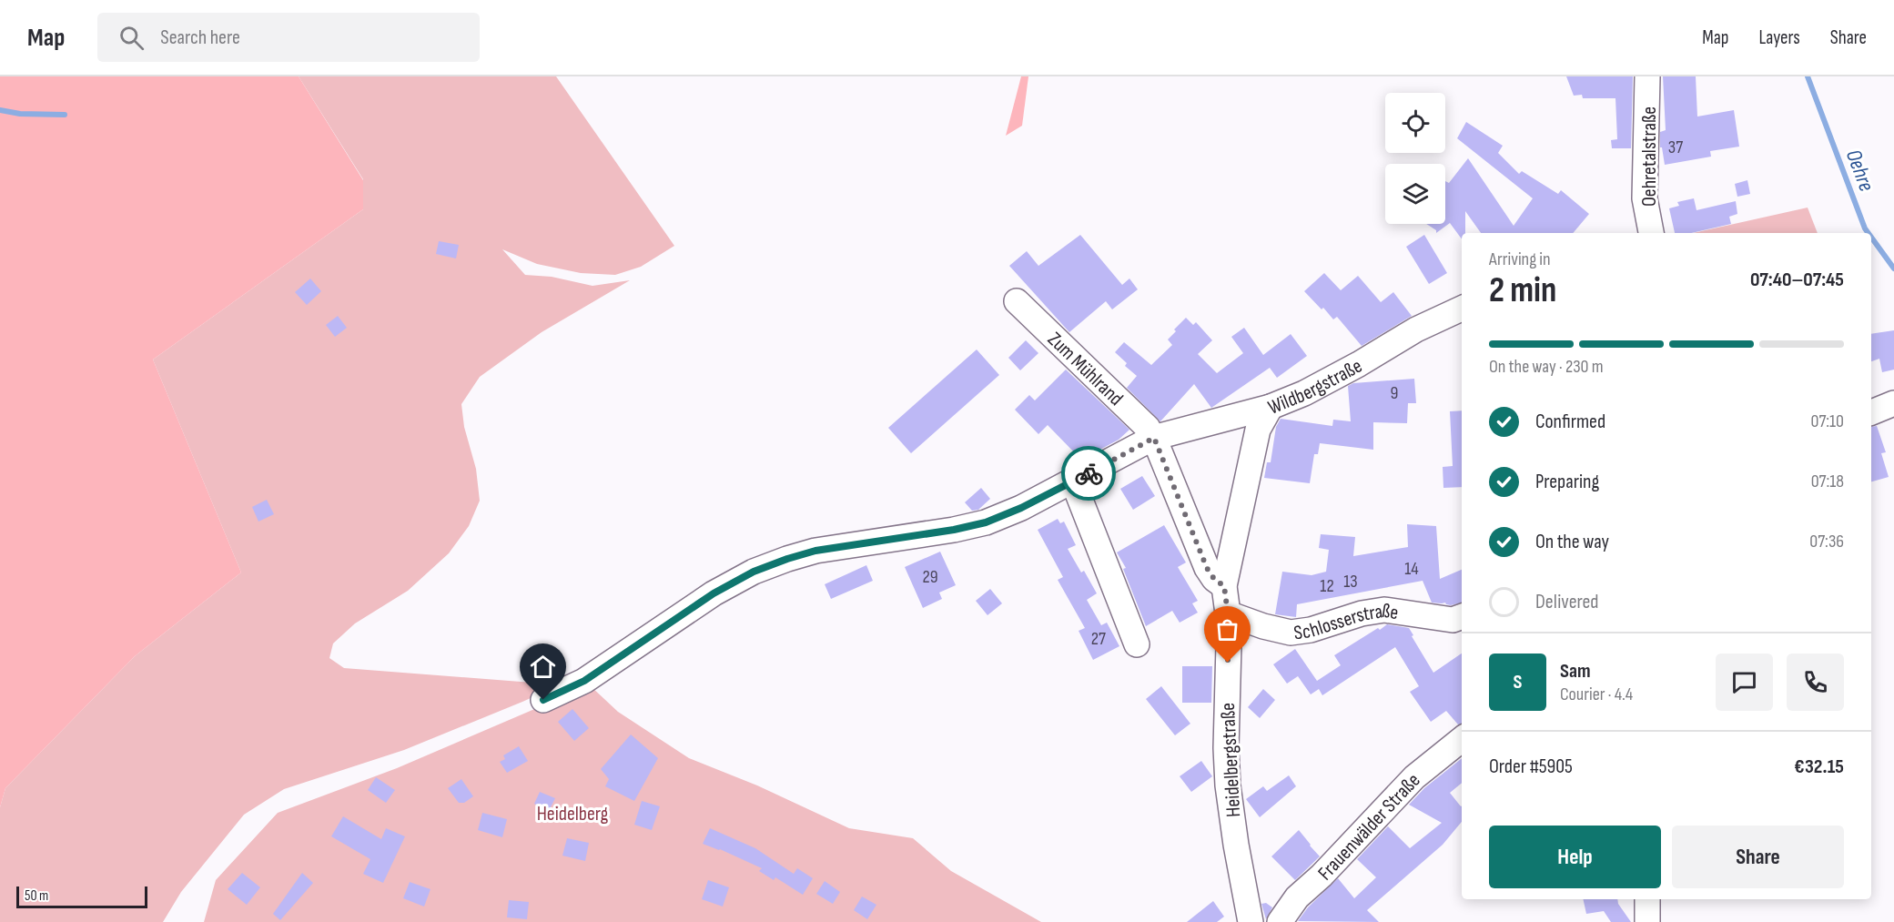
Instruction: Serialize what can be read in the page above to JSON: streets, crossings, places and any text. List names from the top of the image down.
{
  "streets": {
    "street": [
      "Oehretalstraße",
      "Zum Mühlrand",
      "Wildbergstraße",
      "Schlosserstraße",
      "Heidelbergstraße",
      "Frauenwälder Straße"
    ]
  },
  "crossings": [
    ["Zum Mühlrand", "Wildbergstraße"],
    ["Wildbergstraße", "Heidelbergstraße"],
    ["Schlosserstraße", "Heidelbergstraße"]
  ],
  "water": ["Oehre"],
  "parks": ["Heidelberg"],
  "house_numbers": [
    "37",
    "9",
    "14",
    "29",
    "13",
    "12",
    "27"
  ],
  "scale_bar": "50 m",
  "page": {
    "header": "Map",
    "search": "Search here",
    "nav": ["Map", "Layers", "Share"],
    "heading": ["2 min", "Arriving in", "07:40–07:45"],
    "panel": [
      "Sam",
      "Courier · 4.4",
      "Order #5905",
      "€32.15"
    ],
    "bar": "On the way · 230 m",
    "list": [
      ["Confirmed", "07:10"],
      ["Preparing", "07:18"],
      ["On the way", "07:36"],
      "Delivered"
    ],
    "round": "S",
    "buttons": ["Help", "Share"],
    "scale": "50 m"
  }
}
